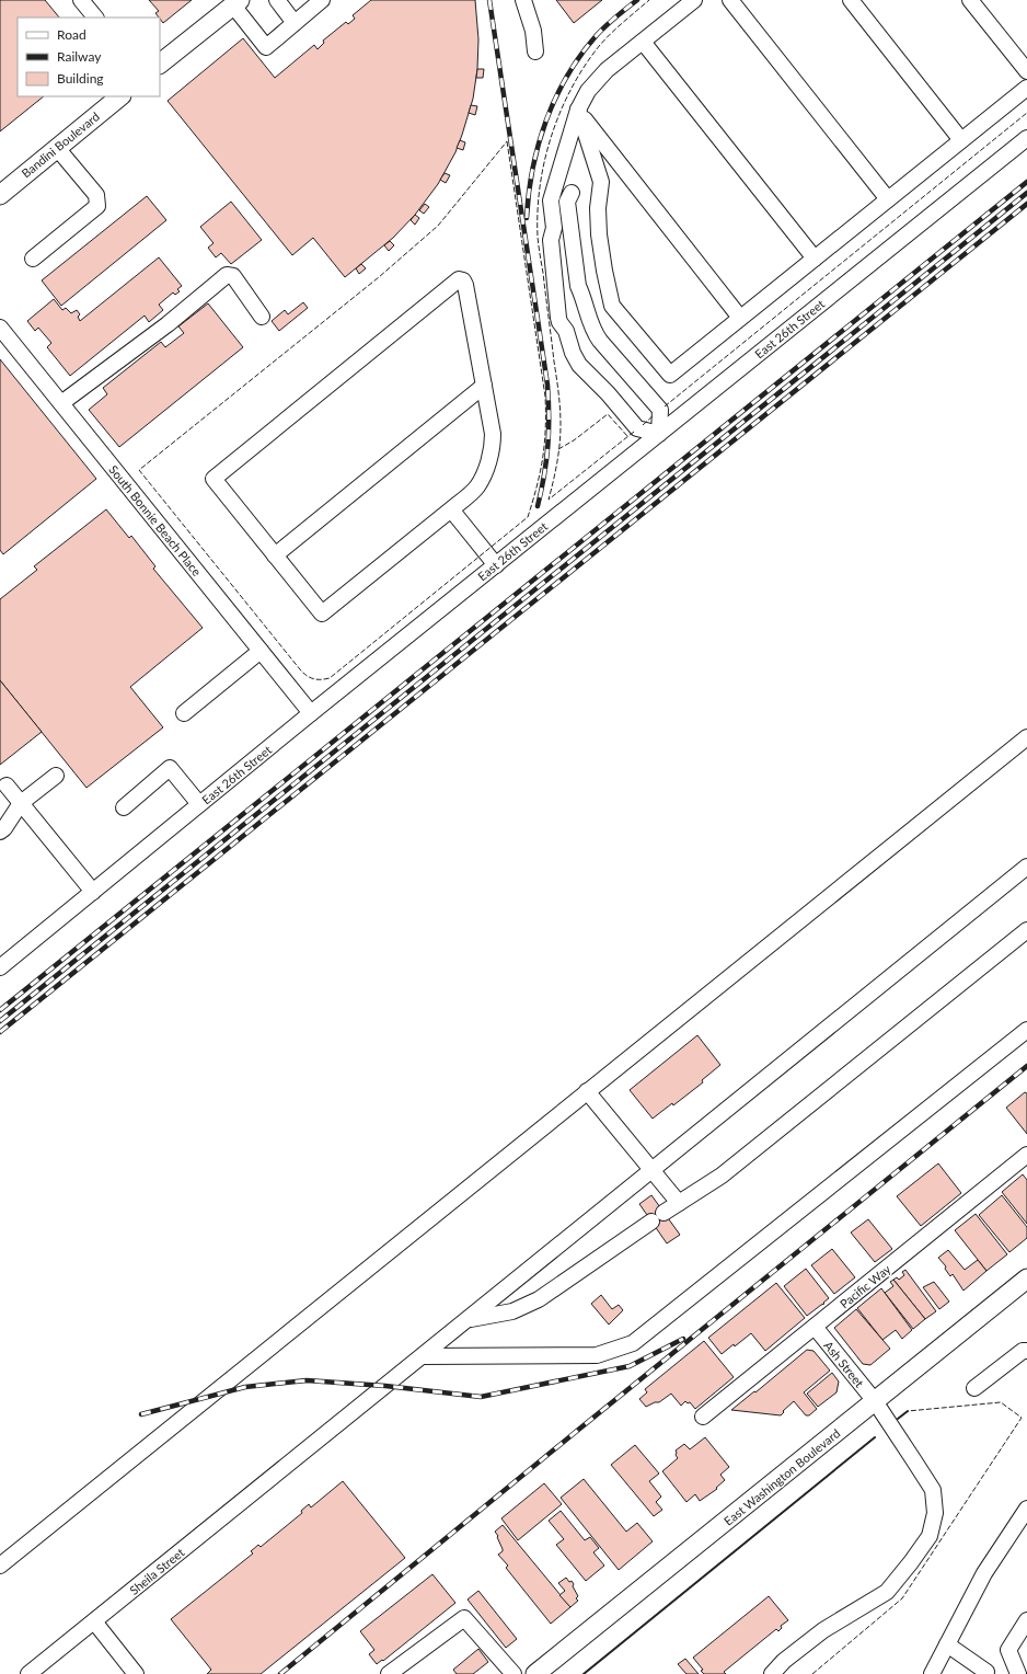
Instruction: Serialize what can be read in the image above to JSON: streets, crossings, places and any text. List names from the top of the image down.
{
  "streets": {
    "main road": ["Bandini Boulevard", "East Washington Boulevard"],
    "street": [
      "East 26th Street",
      "South Bonnie Beach Place",
      "Pacific Way",
      "Ash Street",
      "Sheila Street"
    ]
  },
  "crossings": [
    ["East 26th Street", "South Bonnie Beach Place"],
    ["Pacific Way", "Ash Street"],
    ["Ash Street", "East Washington Boulevard"]
  ],
  "legend": ["Road", "Railway", "Building"]
}
